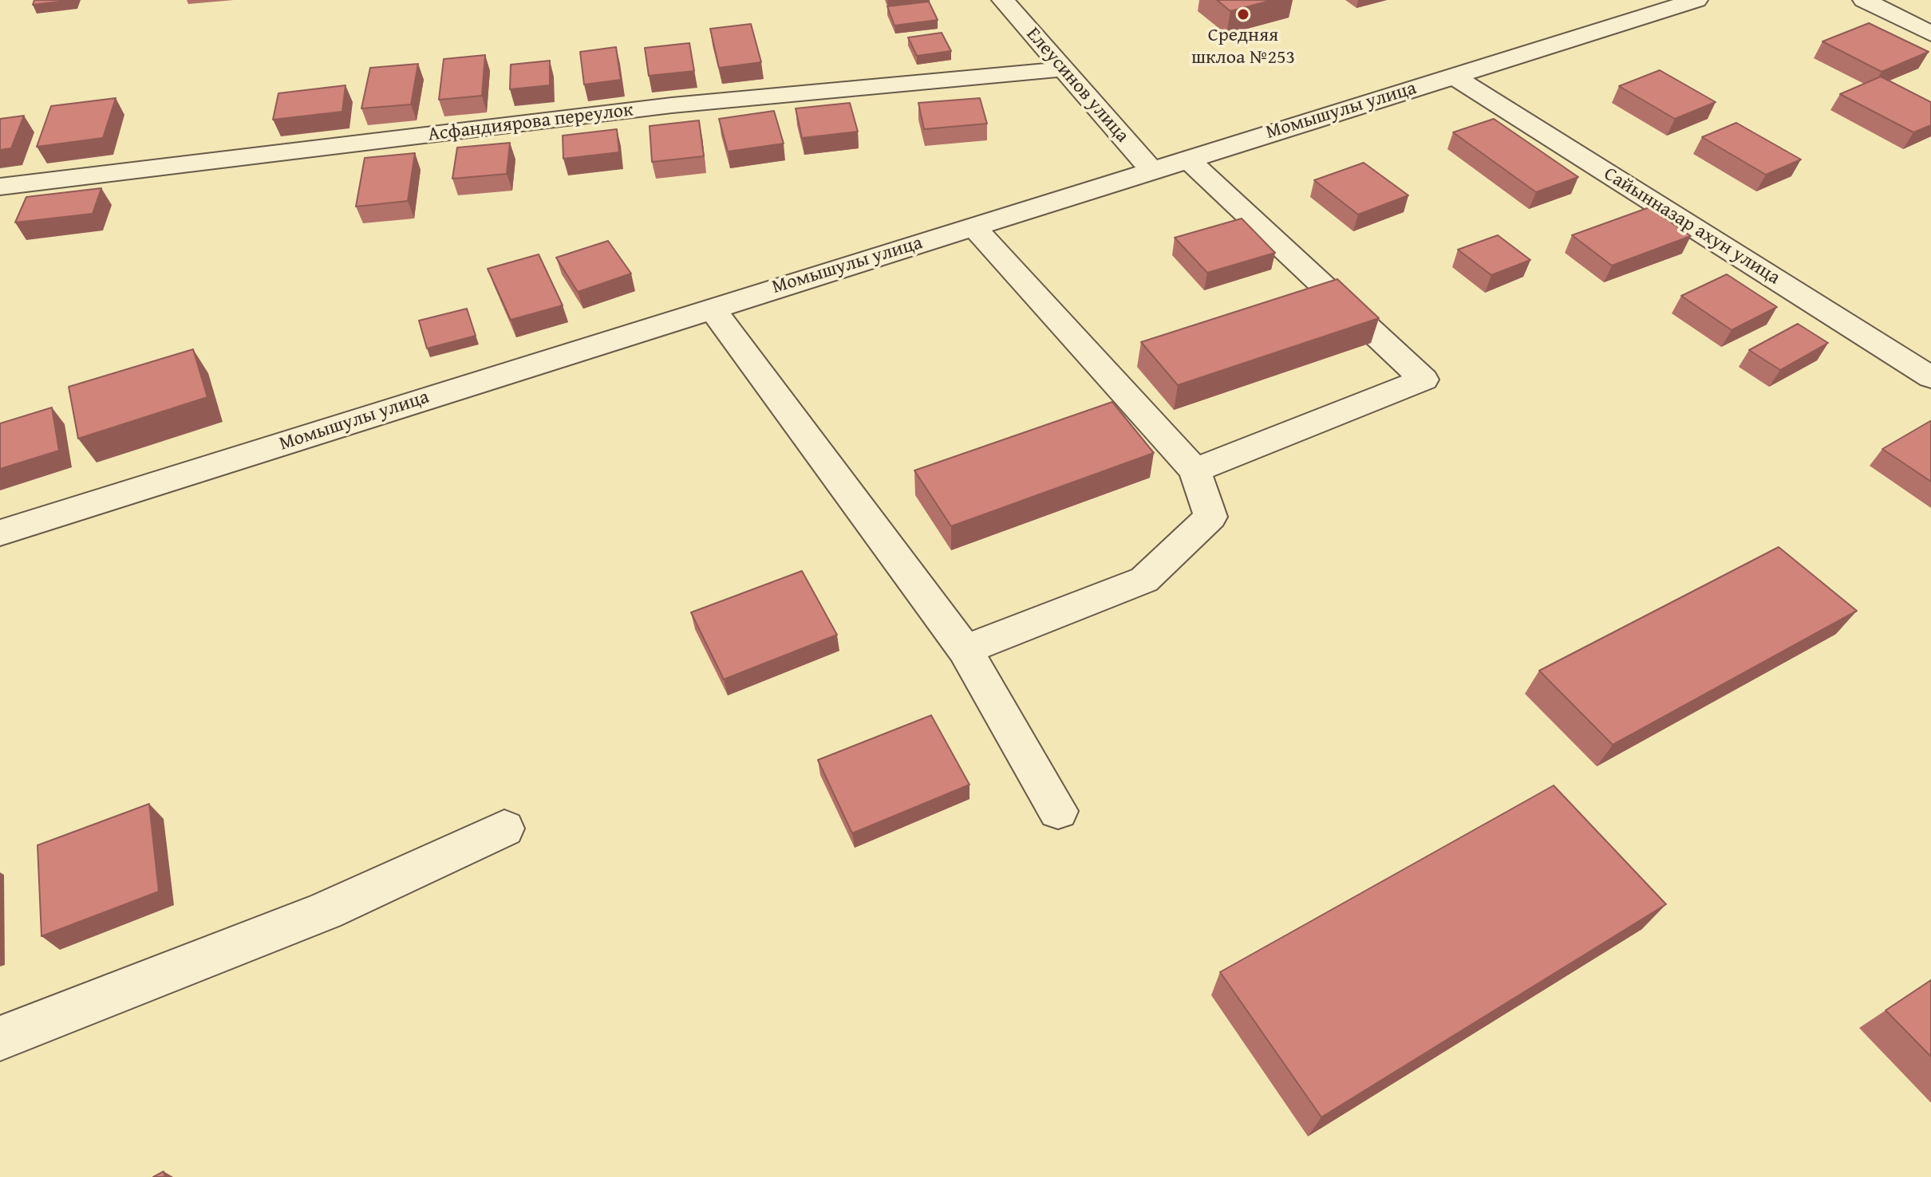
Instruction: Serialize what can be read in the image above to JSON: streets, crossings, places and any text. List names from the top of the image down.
{
  "streets": {
    "street": [
      "Елеусинов улица",
      "Момышулы улица",
      "Асфандиярова переулок",
      "Сайынназар ахун улица"
    ]
  },
  "crossings": [
    ["Елеусинов улица", "Момышулы улица"],
    ["Елеусинов улица", "Асфандиярова переулок"],
    ["Момышулы улица", "Сайынназар ахун улица"]
  ],
  "places": ["Средняя шклоа №253"]
}
